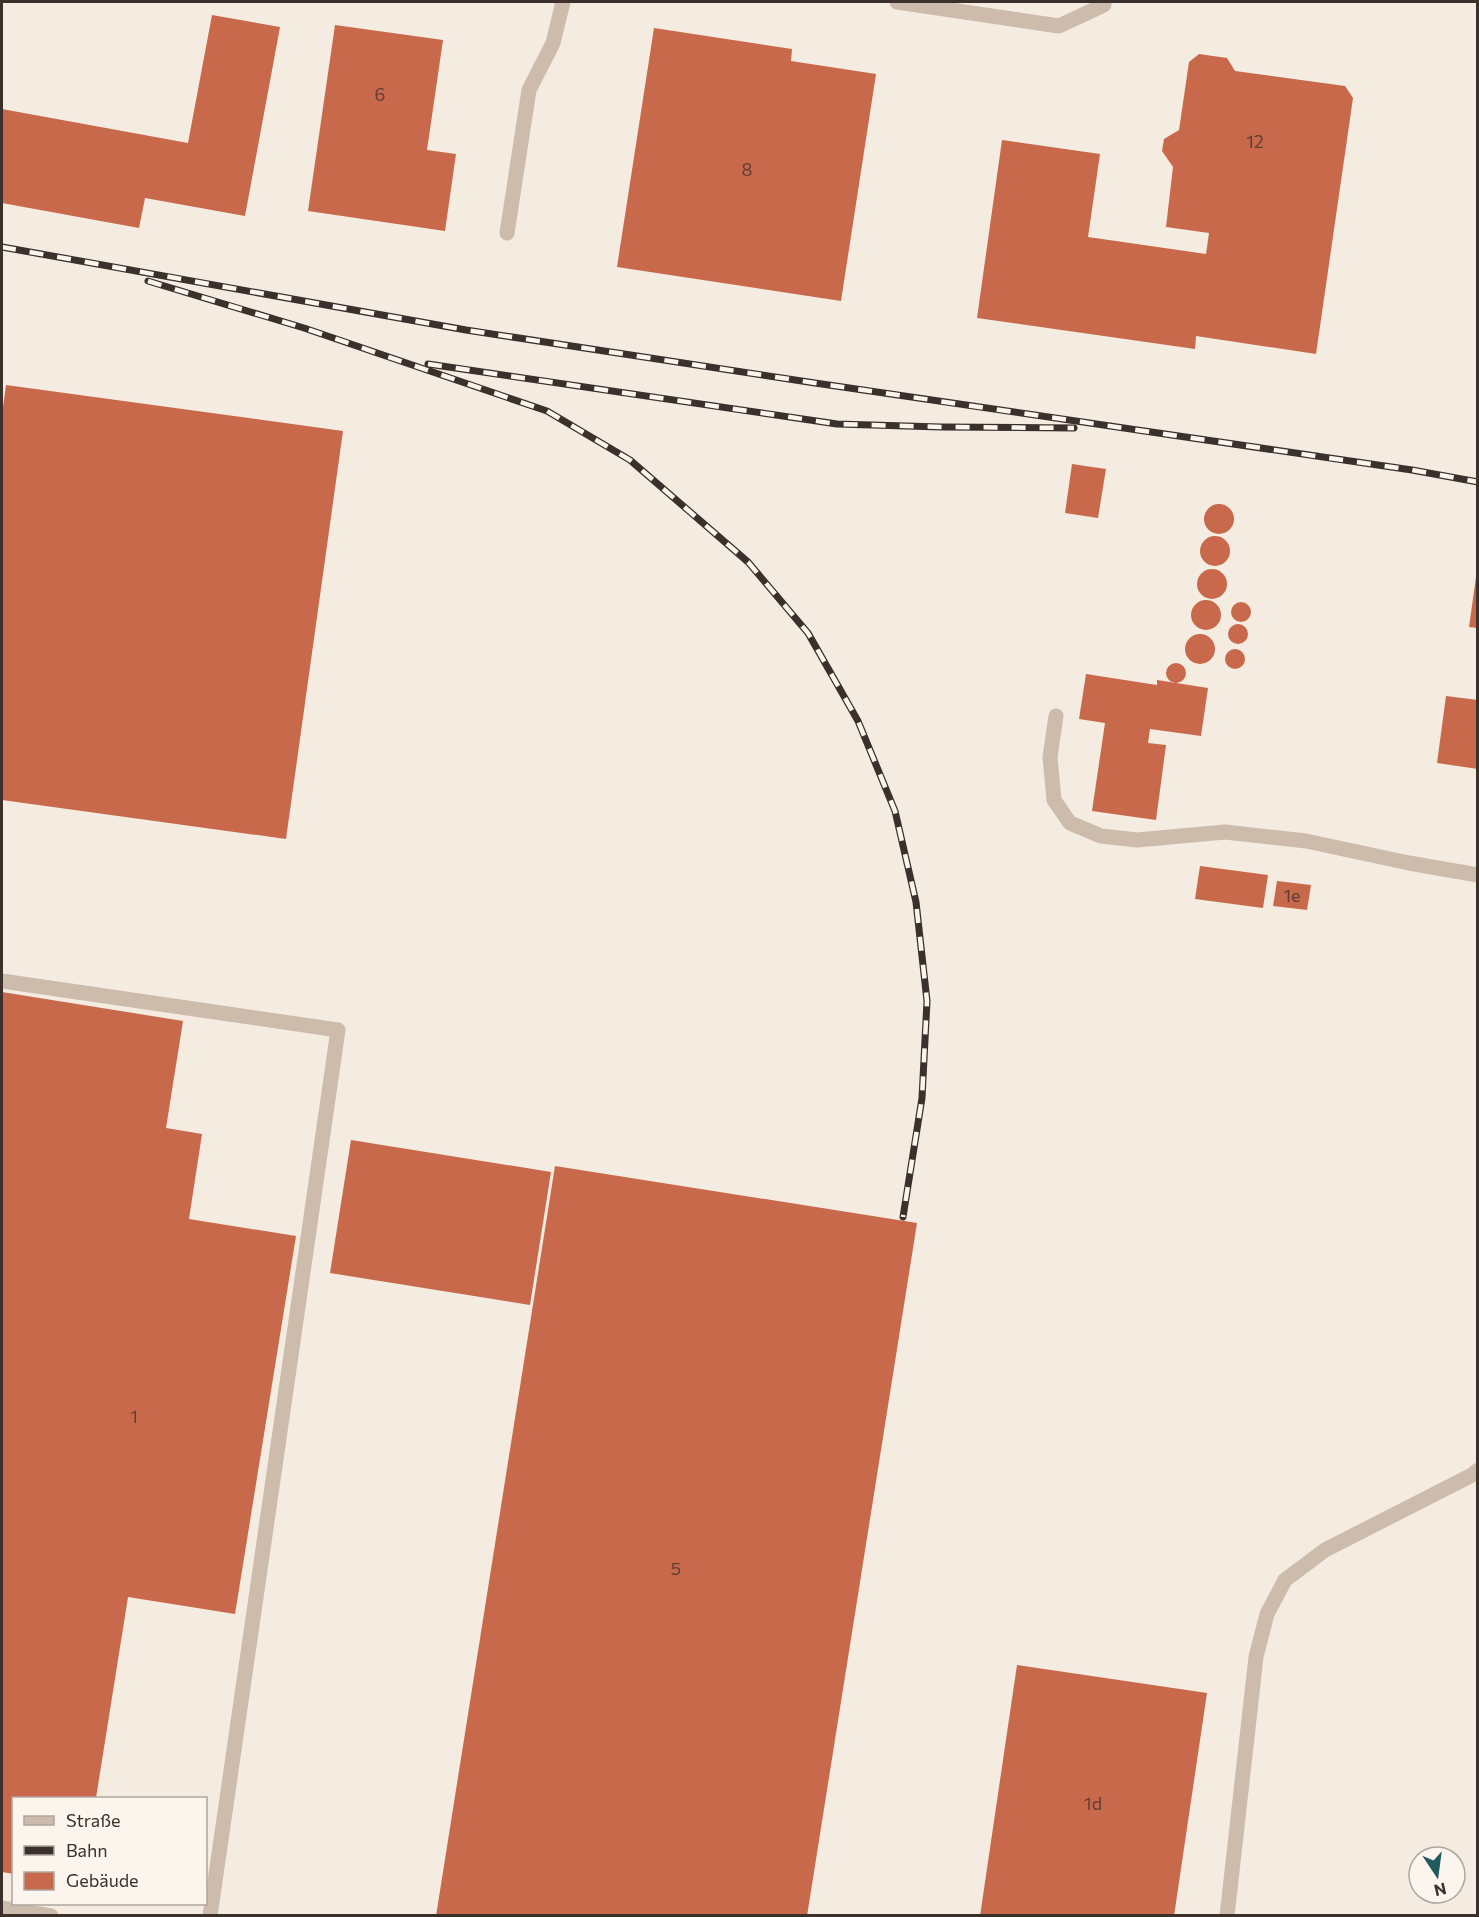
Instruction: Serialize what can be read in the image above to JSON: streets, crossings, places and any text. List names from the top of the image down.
{
  "house_numbers": [
    "6",
    "12",
    "8",
    "1e",
    "1",
    "5",
    "1d"
  ],
  "legend": ["Straße", "Bahn", "Gebäude"],
  "north": "bottom"
}
